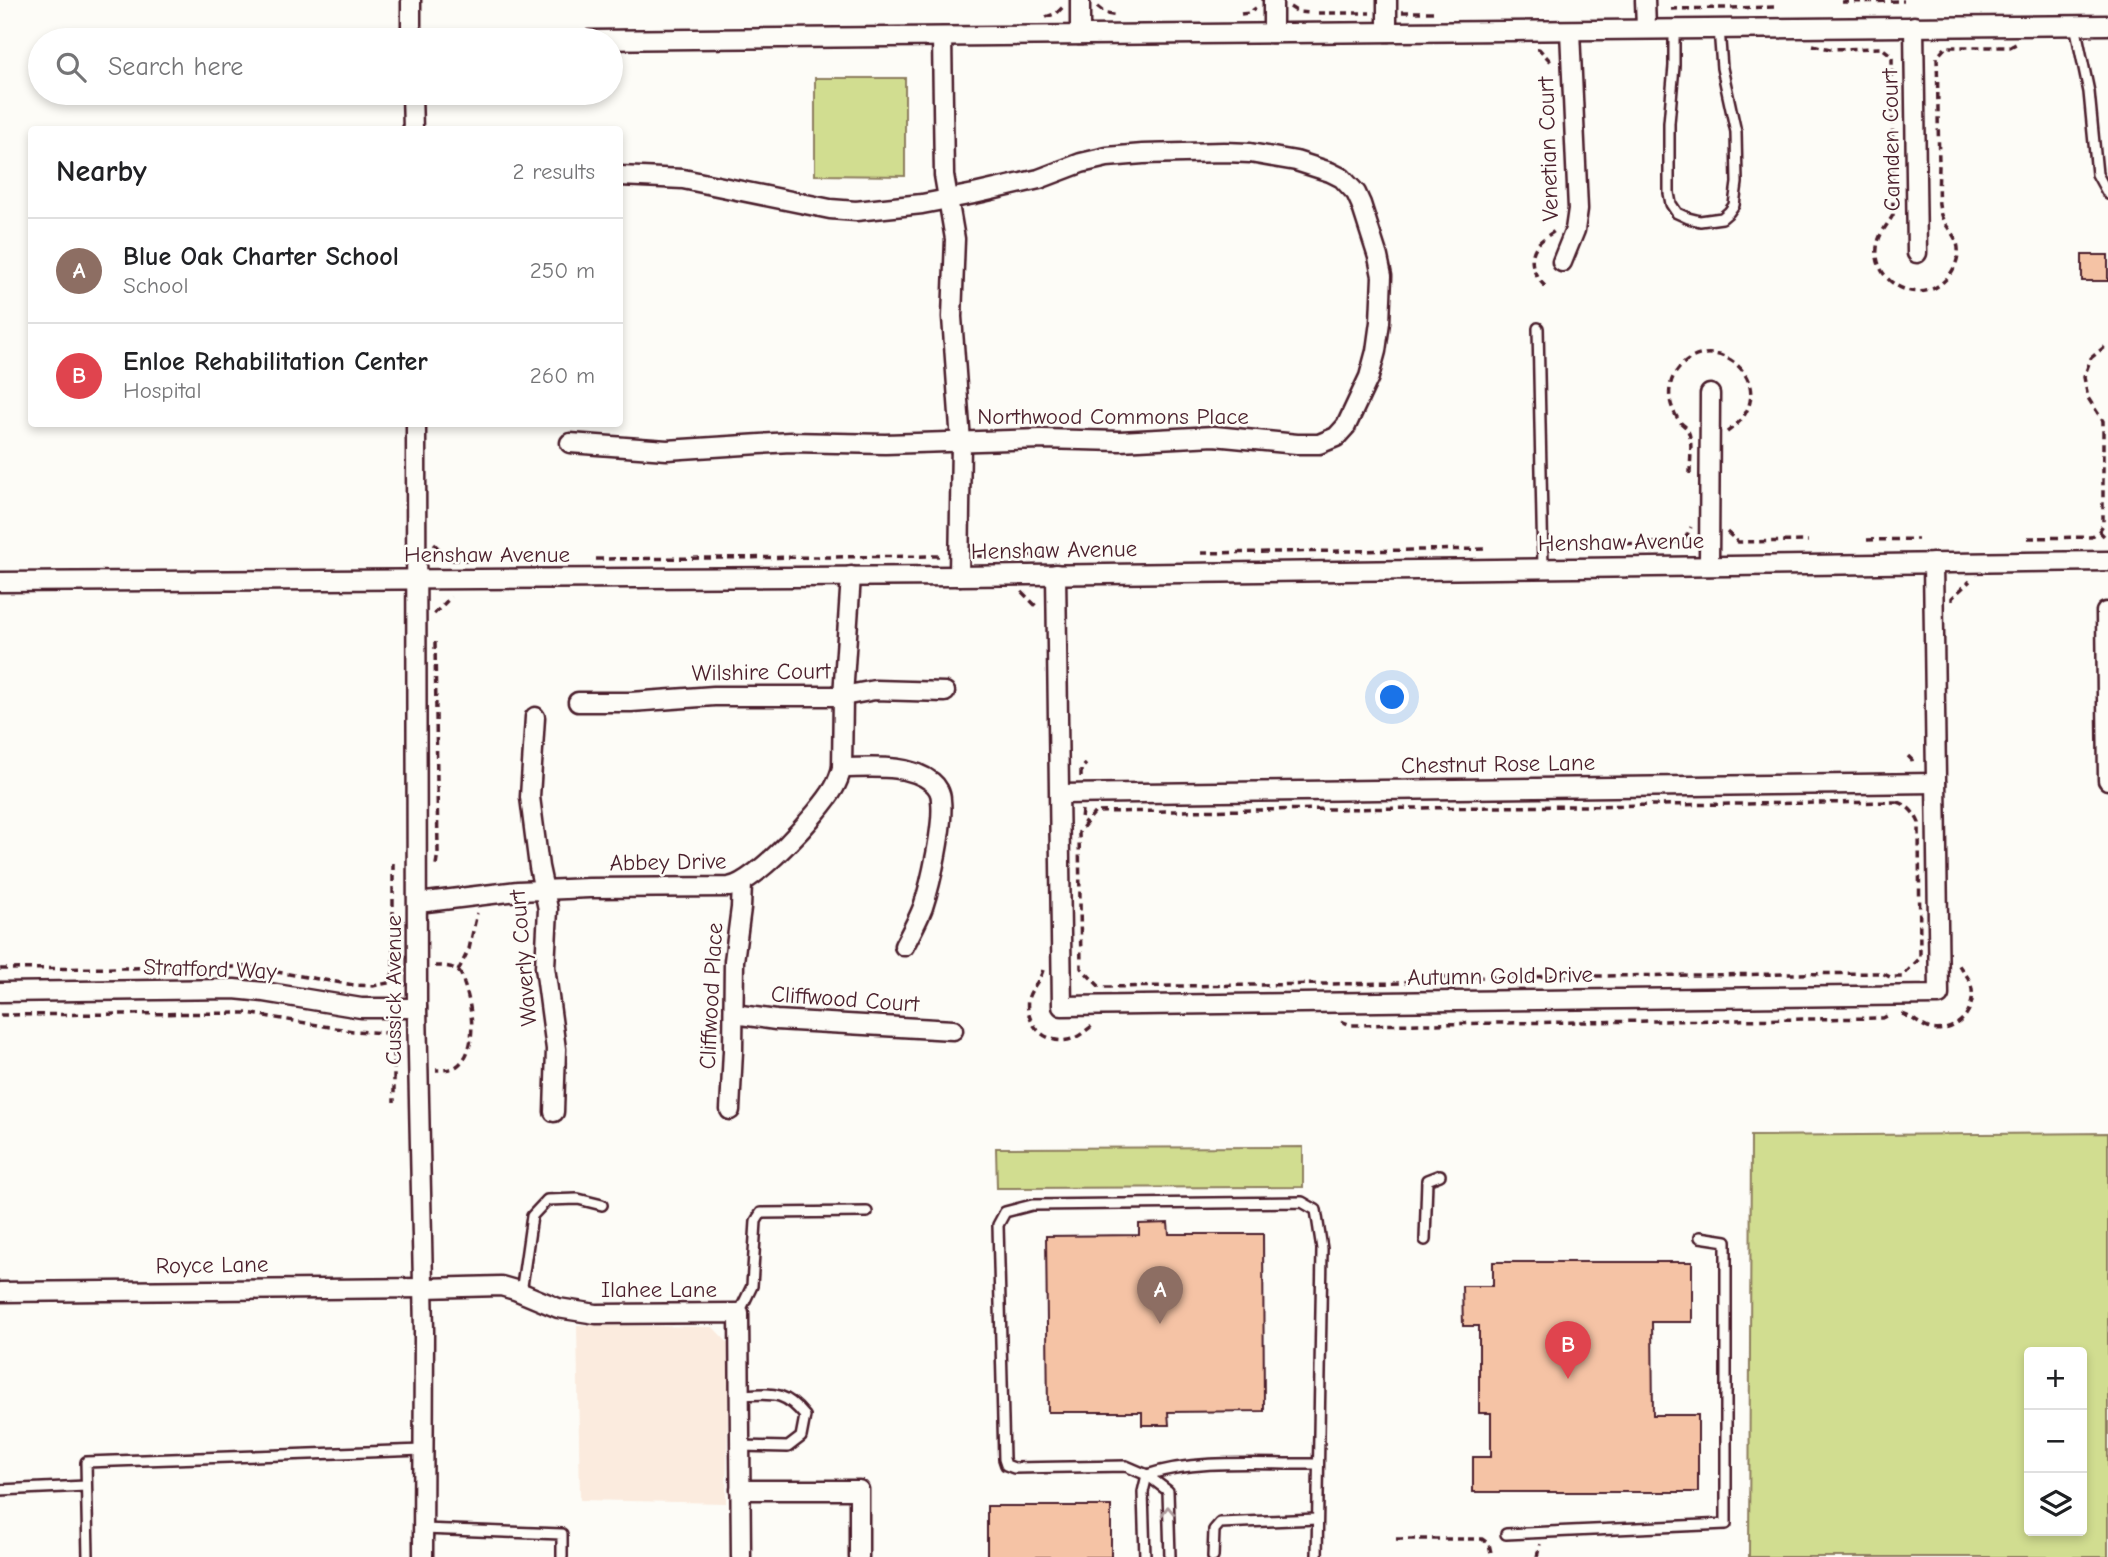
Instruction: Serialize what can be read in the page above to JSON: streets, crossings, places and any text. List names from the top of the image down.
{
  "streets": {
    "street": [
      "Camden Court",
      "Venetian Court",
      "Northwood Commons Place",
      "Henshaw Avenue",
      "Wilshire Court",
      "Chestnut Rose Lane",
      "Abbey Drive",
      "Waverly Court",
      "Stratford Way",
      "Autumn Gold Drive",
      "Cussick Avenue",
      "Cliffwood Place",
      "Cliffwood Court",
      "Royce Lane",
      "Ilahee Lane"
    ]
  },
  "crossings": [
    ["Northwood Commons Place", "Henshaw Avenue"],
    ["Henshaw Avenue", "Abbey Drive"],
    ["Henshaw Avenue", "Autumn Gold Drive"],
    ["Henshaw Avenue", "Cussick Avenue"],
    ["Wilshire Court", "Abbey Drive"],
    ["Chestnut Rose Lane", "Autumn Gold Drive"],
    ["Abbey Drive", "Waverly Court"],
    ["Abbey Drive", "Cussick Avenue"],
    ["Abbey Drive", "Cliffwood Place"],
    ["Stratford Way", "Cussick Avenue"],
    ["Cussick Avenue", "Royce Lane"],
    ["Cussick Avenue", "Ilahee Lane"],
    ["Cliffwood Place", "Cliffwood Court"],
    ["Royce Lane", "Ilahee Lane"]
  ],
  "page": {
    "search": "Search here",
    "heading": ["Nearby", "2 results"],
    "list": [
      {
        "mark": "A",
        "name": "Blue Oak Charter School",
        "note": "School",
        "value": "250 m"
      },
      {
        "mark": "B",
        "name": "Enloe Rehabilitation Center",
        "note": "Hospital",
        "value": "260 m"
      }
    ],
    "pins": ["A", "B"],
    "map_buttons": ["+", "−"]
  }
}
